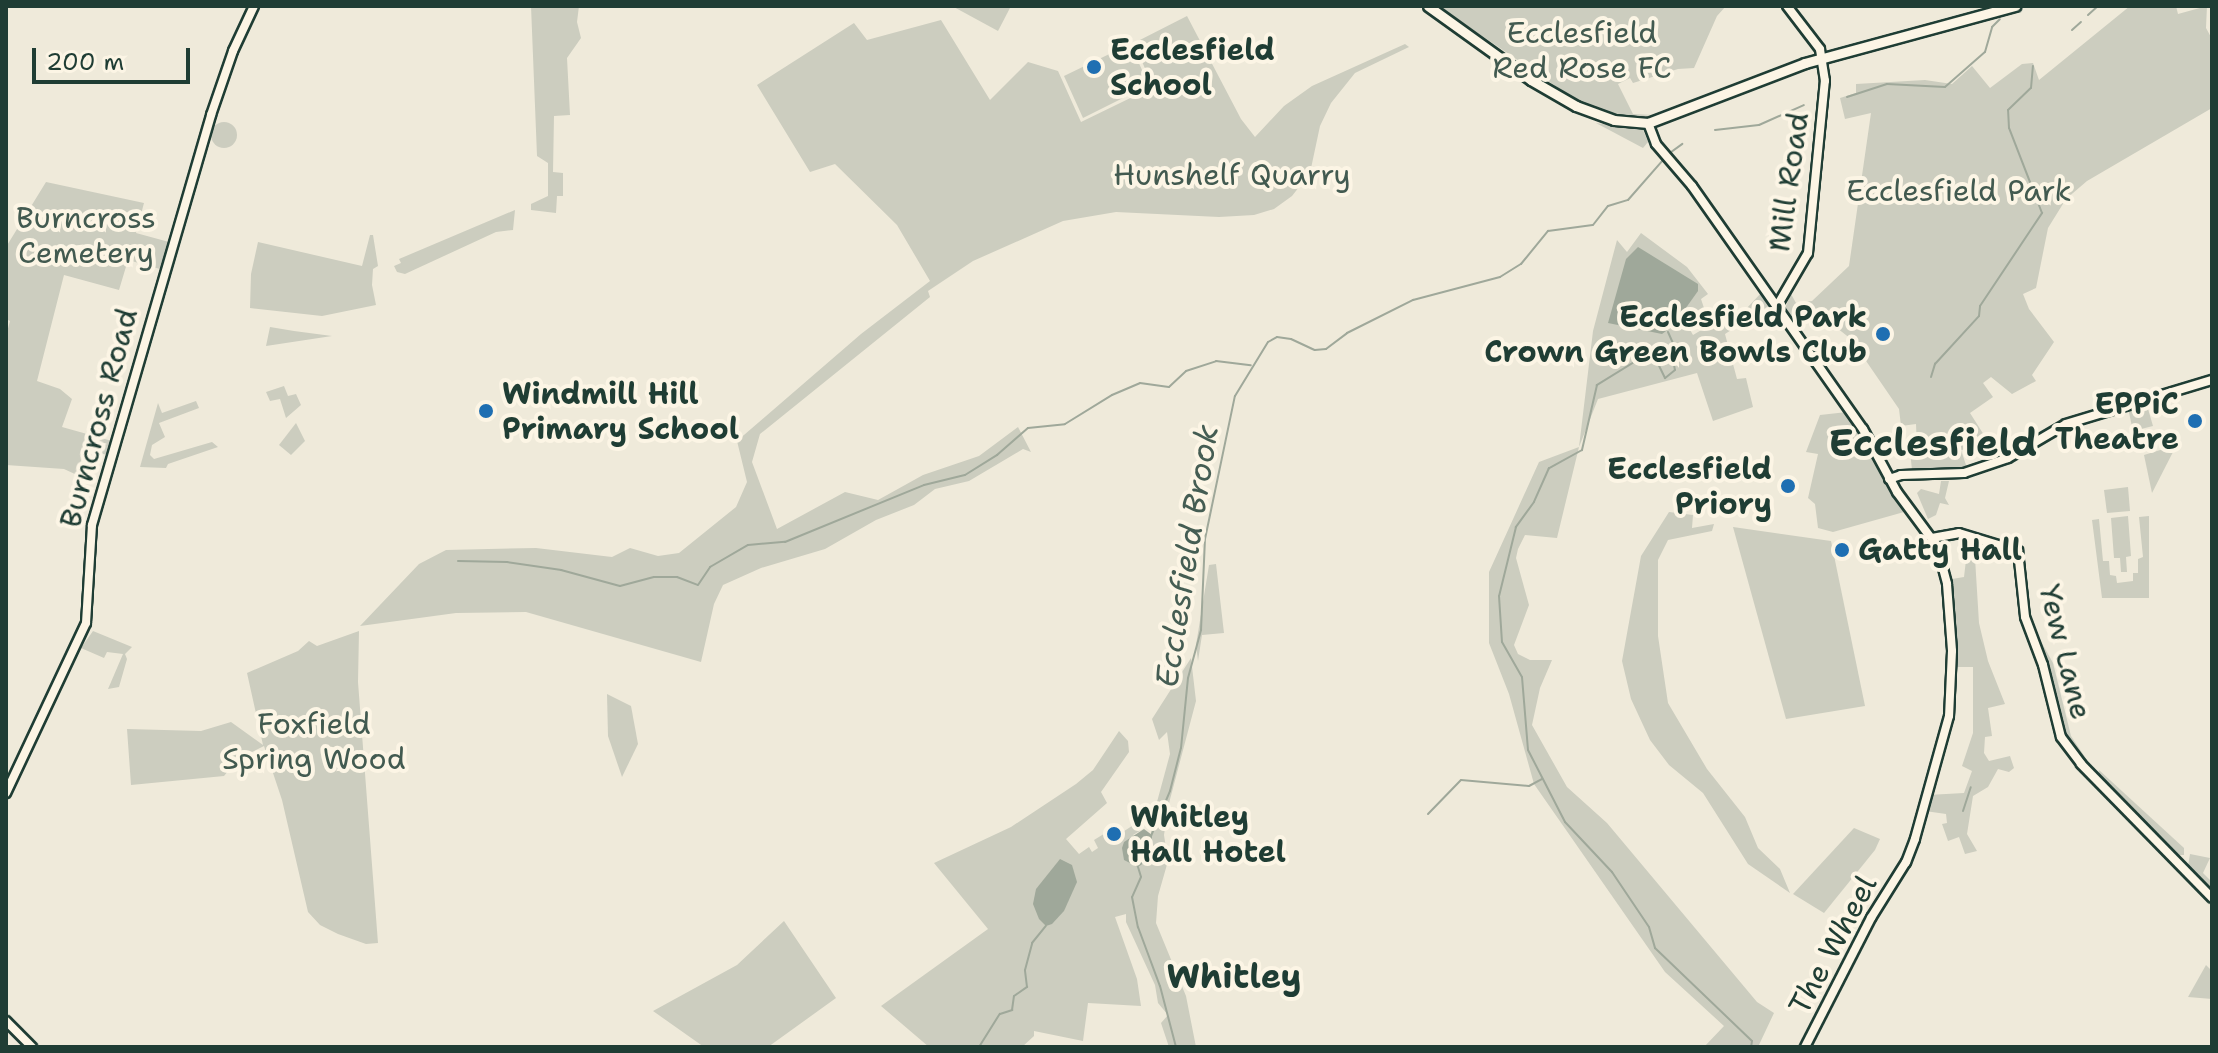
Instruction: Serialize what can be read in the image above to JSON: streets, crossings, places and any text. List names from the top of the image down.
{
  "streets": {
    "main road": [
      "Mill Road",
      "Burncross Road",
      "Yew Lane",
      "The Wheel"
    ]
  },
  "crossings": [
    ["Yew Lane", "The Wheel"]
  ],
  "districts": ["Ecclesfield", "Whitley"],
  "water": ["Ecclesfield Brook"],
  "parks": [
    "Ecclesfield Red Rose FC",
    "Hunshelf Quarry",
    "Ecclesfield Park",
    "Burncross Cemetery",
    "Foxfield Spring Wood"
  ],
  "places": [
    "Ecclesfield School",
    "Ecclesfield Park Crown Green Bowls Club",
    "Windmill Hill Primary School",
    "EPPiC Theatre",
    "Ecclesfield Priory",
    "Gatty Hall",
    "Whitley Hall Hotel"
  ],
  "scale_bar": "200 m"
}
